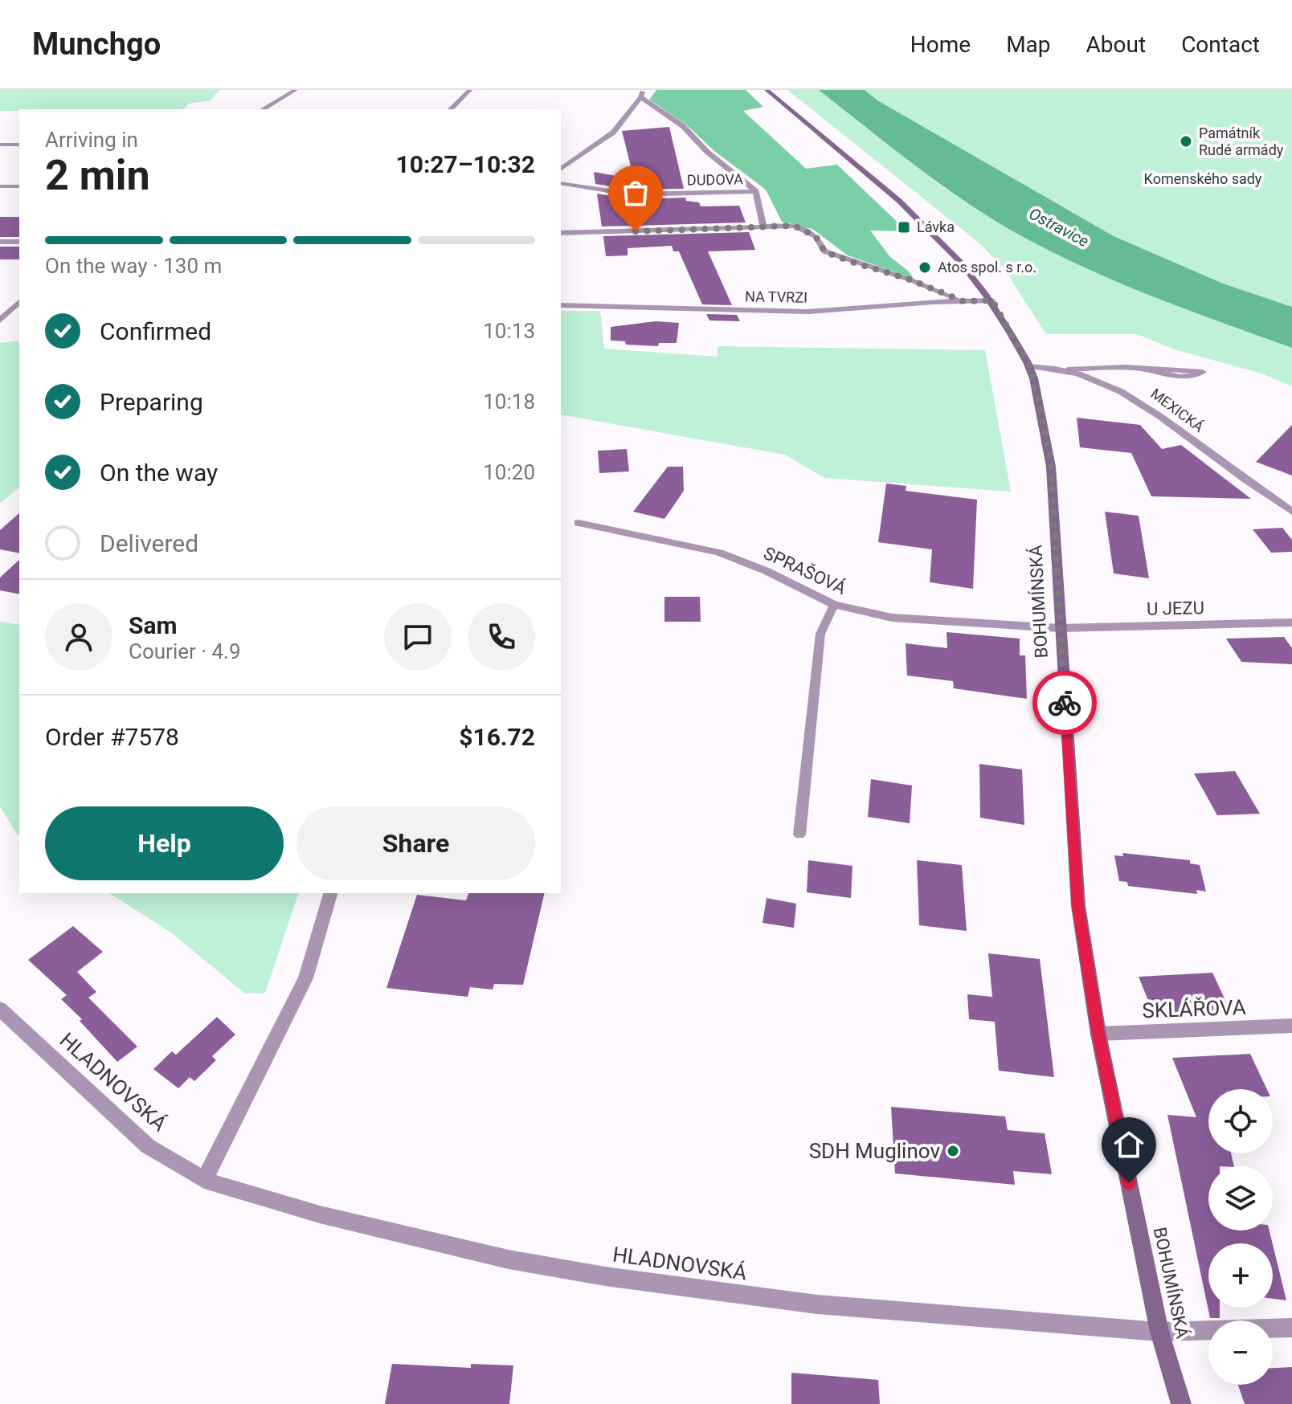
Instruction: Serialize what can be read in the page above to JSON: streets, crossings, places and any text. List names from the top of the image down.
{
  "streets": {
    "main road": ["BOHUMÍNSKÁ"],
    "street": [
      "DUDOVA",
      "NA TVRZI",
      "MEXICKÁ",
      "SPRAŠOVÁ",
      "U JEZU",
      "SKLÁŘOVA",
      "HLADNOVSKÁ"
    ]
  },
  "crossings": [
    ["NA TVRZI", "BOHUMÍNSKÁ"],
    ["MEXICKÁ", "BOHUMÍNSKÁ"],
    ["SPRAŠOVÁ", "BOHUMÍNSKÁ"],
    ["SPRAŠOVÁ", "U JEZU"],
    ["BOHUMÍNSKÁ", "U JEZU"],
    ["BOHUMÍNSKÁ", "SKLÁŘOVA"],
    ["BOHUMÍNSKÁ", "HLADNOVSKÁ"]
  ],
  "water": ["Ostravice"],
  "parks": ["Komenského sady"],
  "places": {
    "other": ["Památník Rudé armády", "Atos spol. s r.o.", "SDH Muglinov"],
    "transit": ["Lávka"]
  },
  "page": {
    "header": "Munchgo",
    "nav": [
      "Home",
      "Map",
      "About",
      "Contact"
    ],
    "heading": ["2 min", "Arriving in", "10:27–10:32"],
    "panel": [
      "Sam",
      "Courier · 4.9",
      "Order #7578",
      "$16.72"
    ],
    "bar": "On the way · 130 m",
    "list": [
      ["Confirmed", "10:13"],
      ["Preparing", "10:18"],
      ["On the way", "10:20"],
      "Delivered"
    ],
    "buttons": ["Help", "Share"],
    "map_buttons": ["+", "−"]
  }
}
